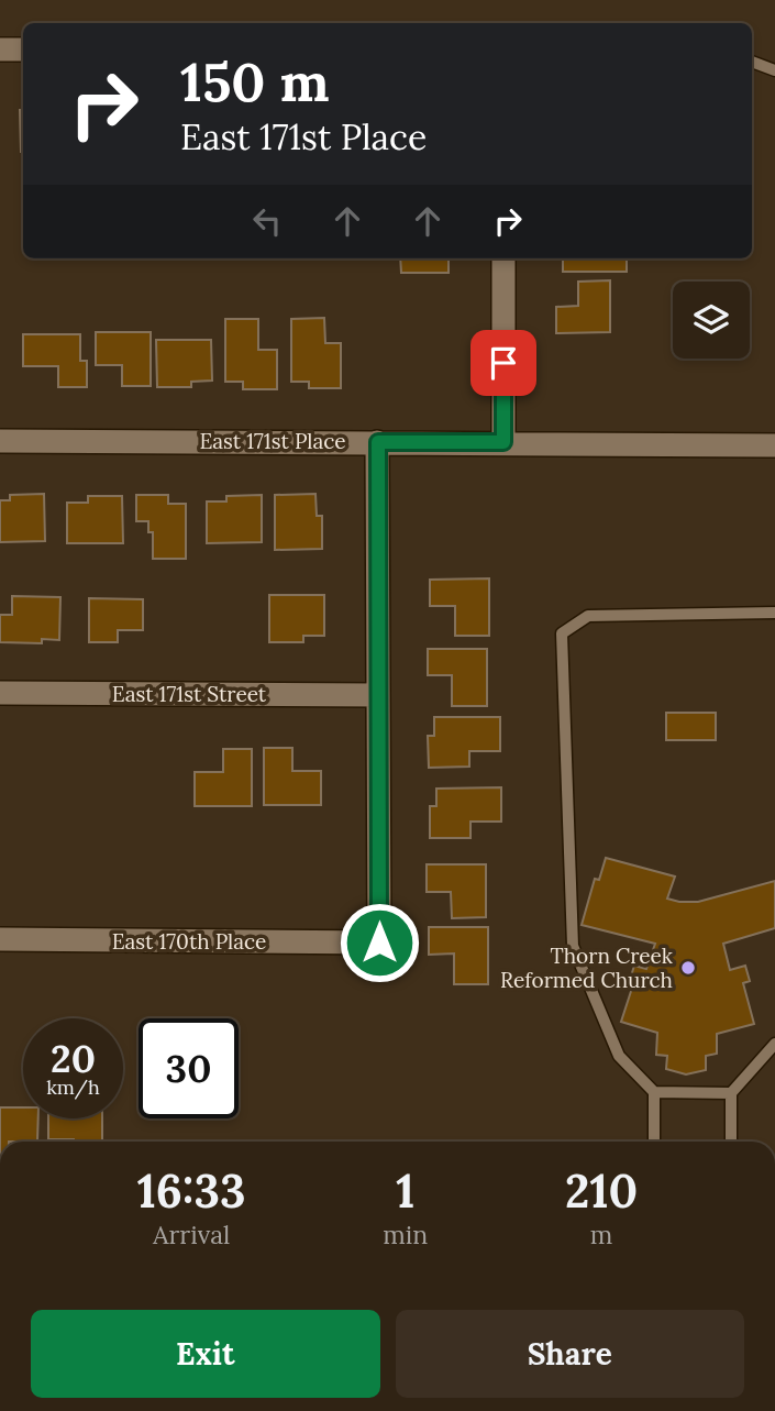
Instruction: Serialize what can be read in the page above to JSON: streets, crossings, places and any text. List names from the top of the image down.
{
  "streets": {
    "street": ["East 171st Place", "East 171st Street", "East 170th Place"]
  },
  "crossings": [
    ["East 171st Street", "East 170th Place"]
  ],
  "places": ["Thorn Creek Reformed Church"],
  "page": {
    "turn": ["150 m", "East 171st Place"],
    "speed": "20 km/h",
    "limit": "30",
    "eta": [
      "16:33",
      "Arrival",
      "1",
      "min",
      "210",
      "m"
    ],
    "buttons": ["Exit", "Share"]
  }
}
